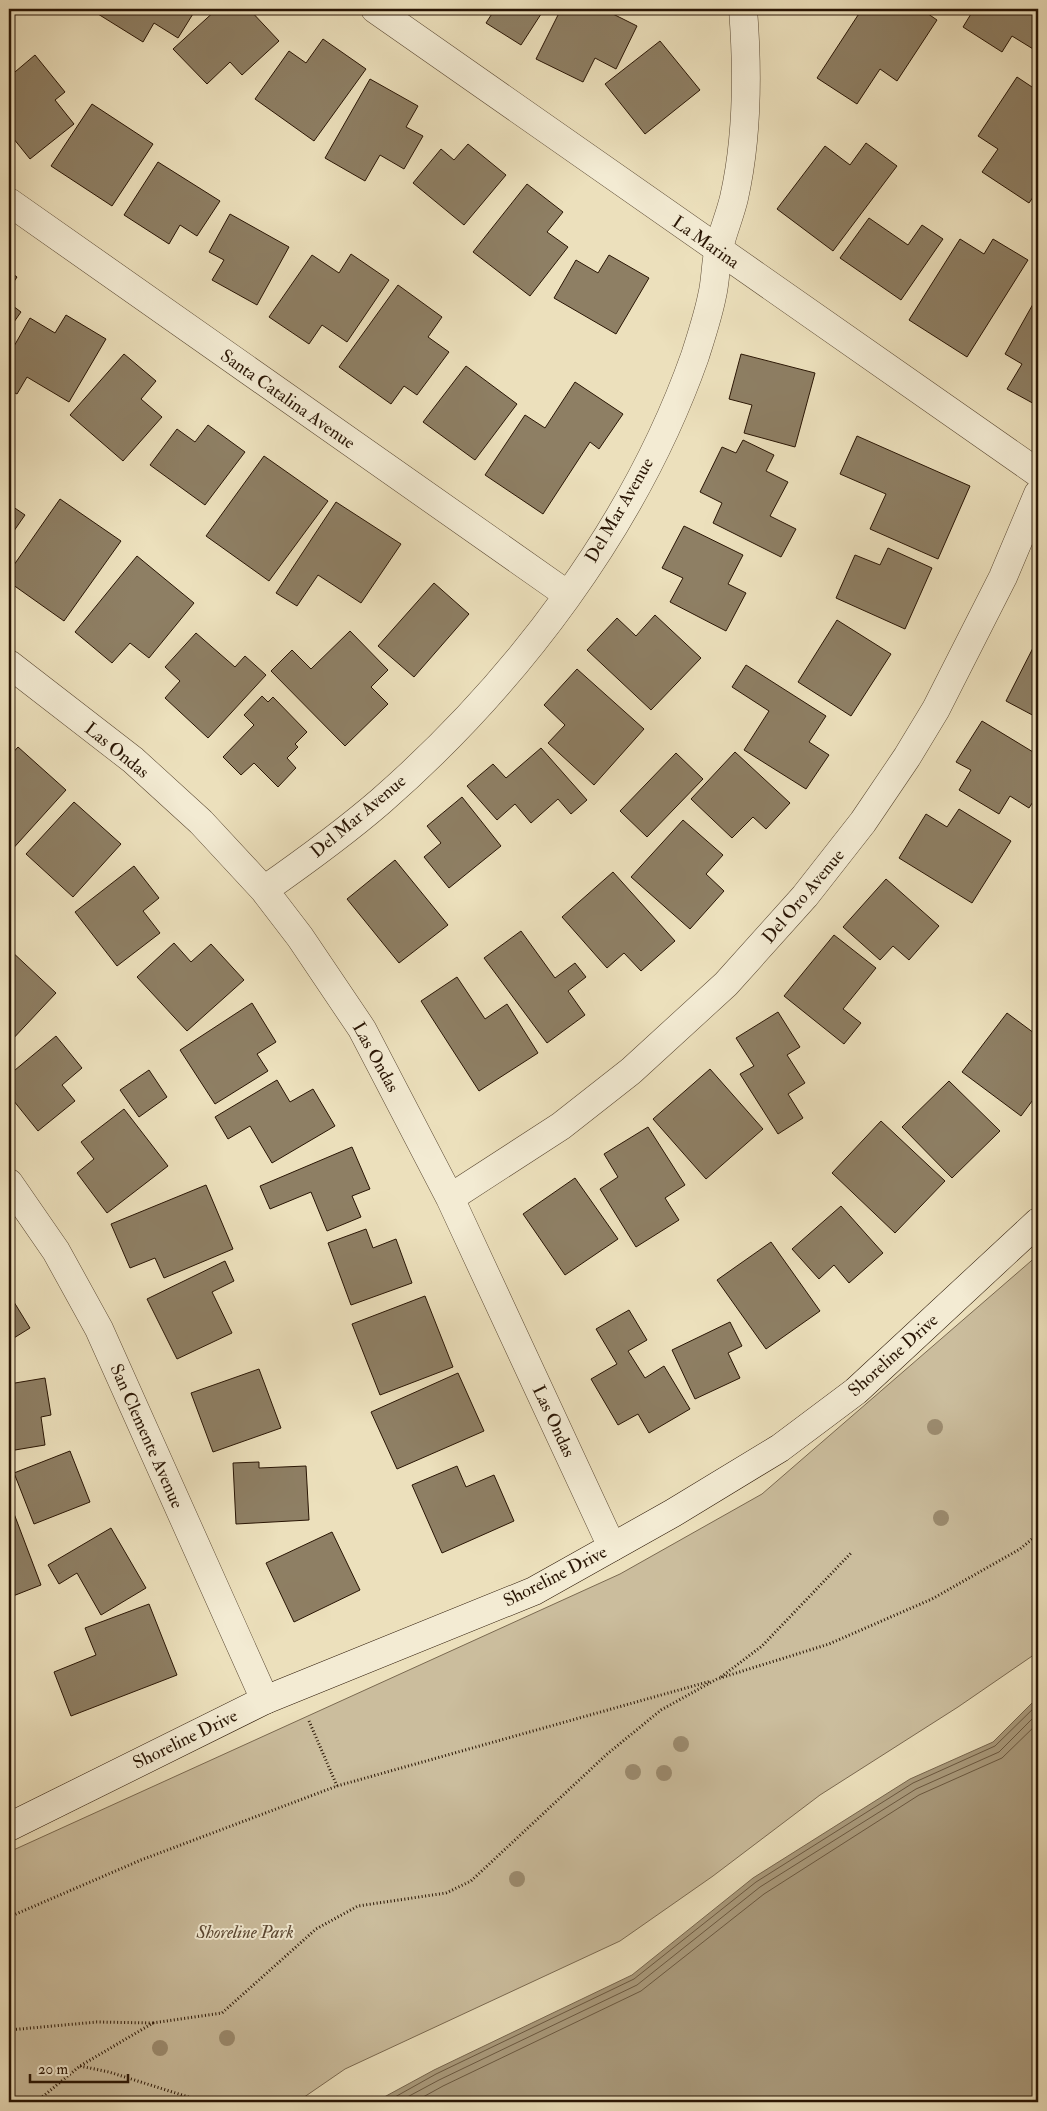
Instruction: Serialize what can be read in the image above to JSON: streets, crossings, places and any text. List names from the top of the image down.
{
  "streets": {
    "street": [
      "La Marina",
      "Santa Catalina Avenue",
      "Del Mar Avenue",
      "Las Ondas",
      "Del Oro Avenue",
      "Shoreline Drive",
      "San Clemente Avenue"
    ]
  },
  "crossings": [
    ["La Marina", "Del Mar Avenue"],
    ["Santa Catalina Avenue", "Del Mar Avenue"],
    ["Del Mar Avenue", "Las Ondas"],
    ["Las Ondas", "Del Oro Avenue"],
    ["Las Ondas", "Shoreline Drive"],
    ["Shoreline Drive", "San Clemente Avenue"]
  ],
  "parks": ["Shoreline Park"],
  "scale_bar": "20 m"
}
